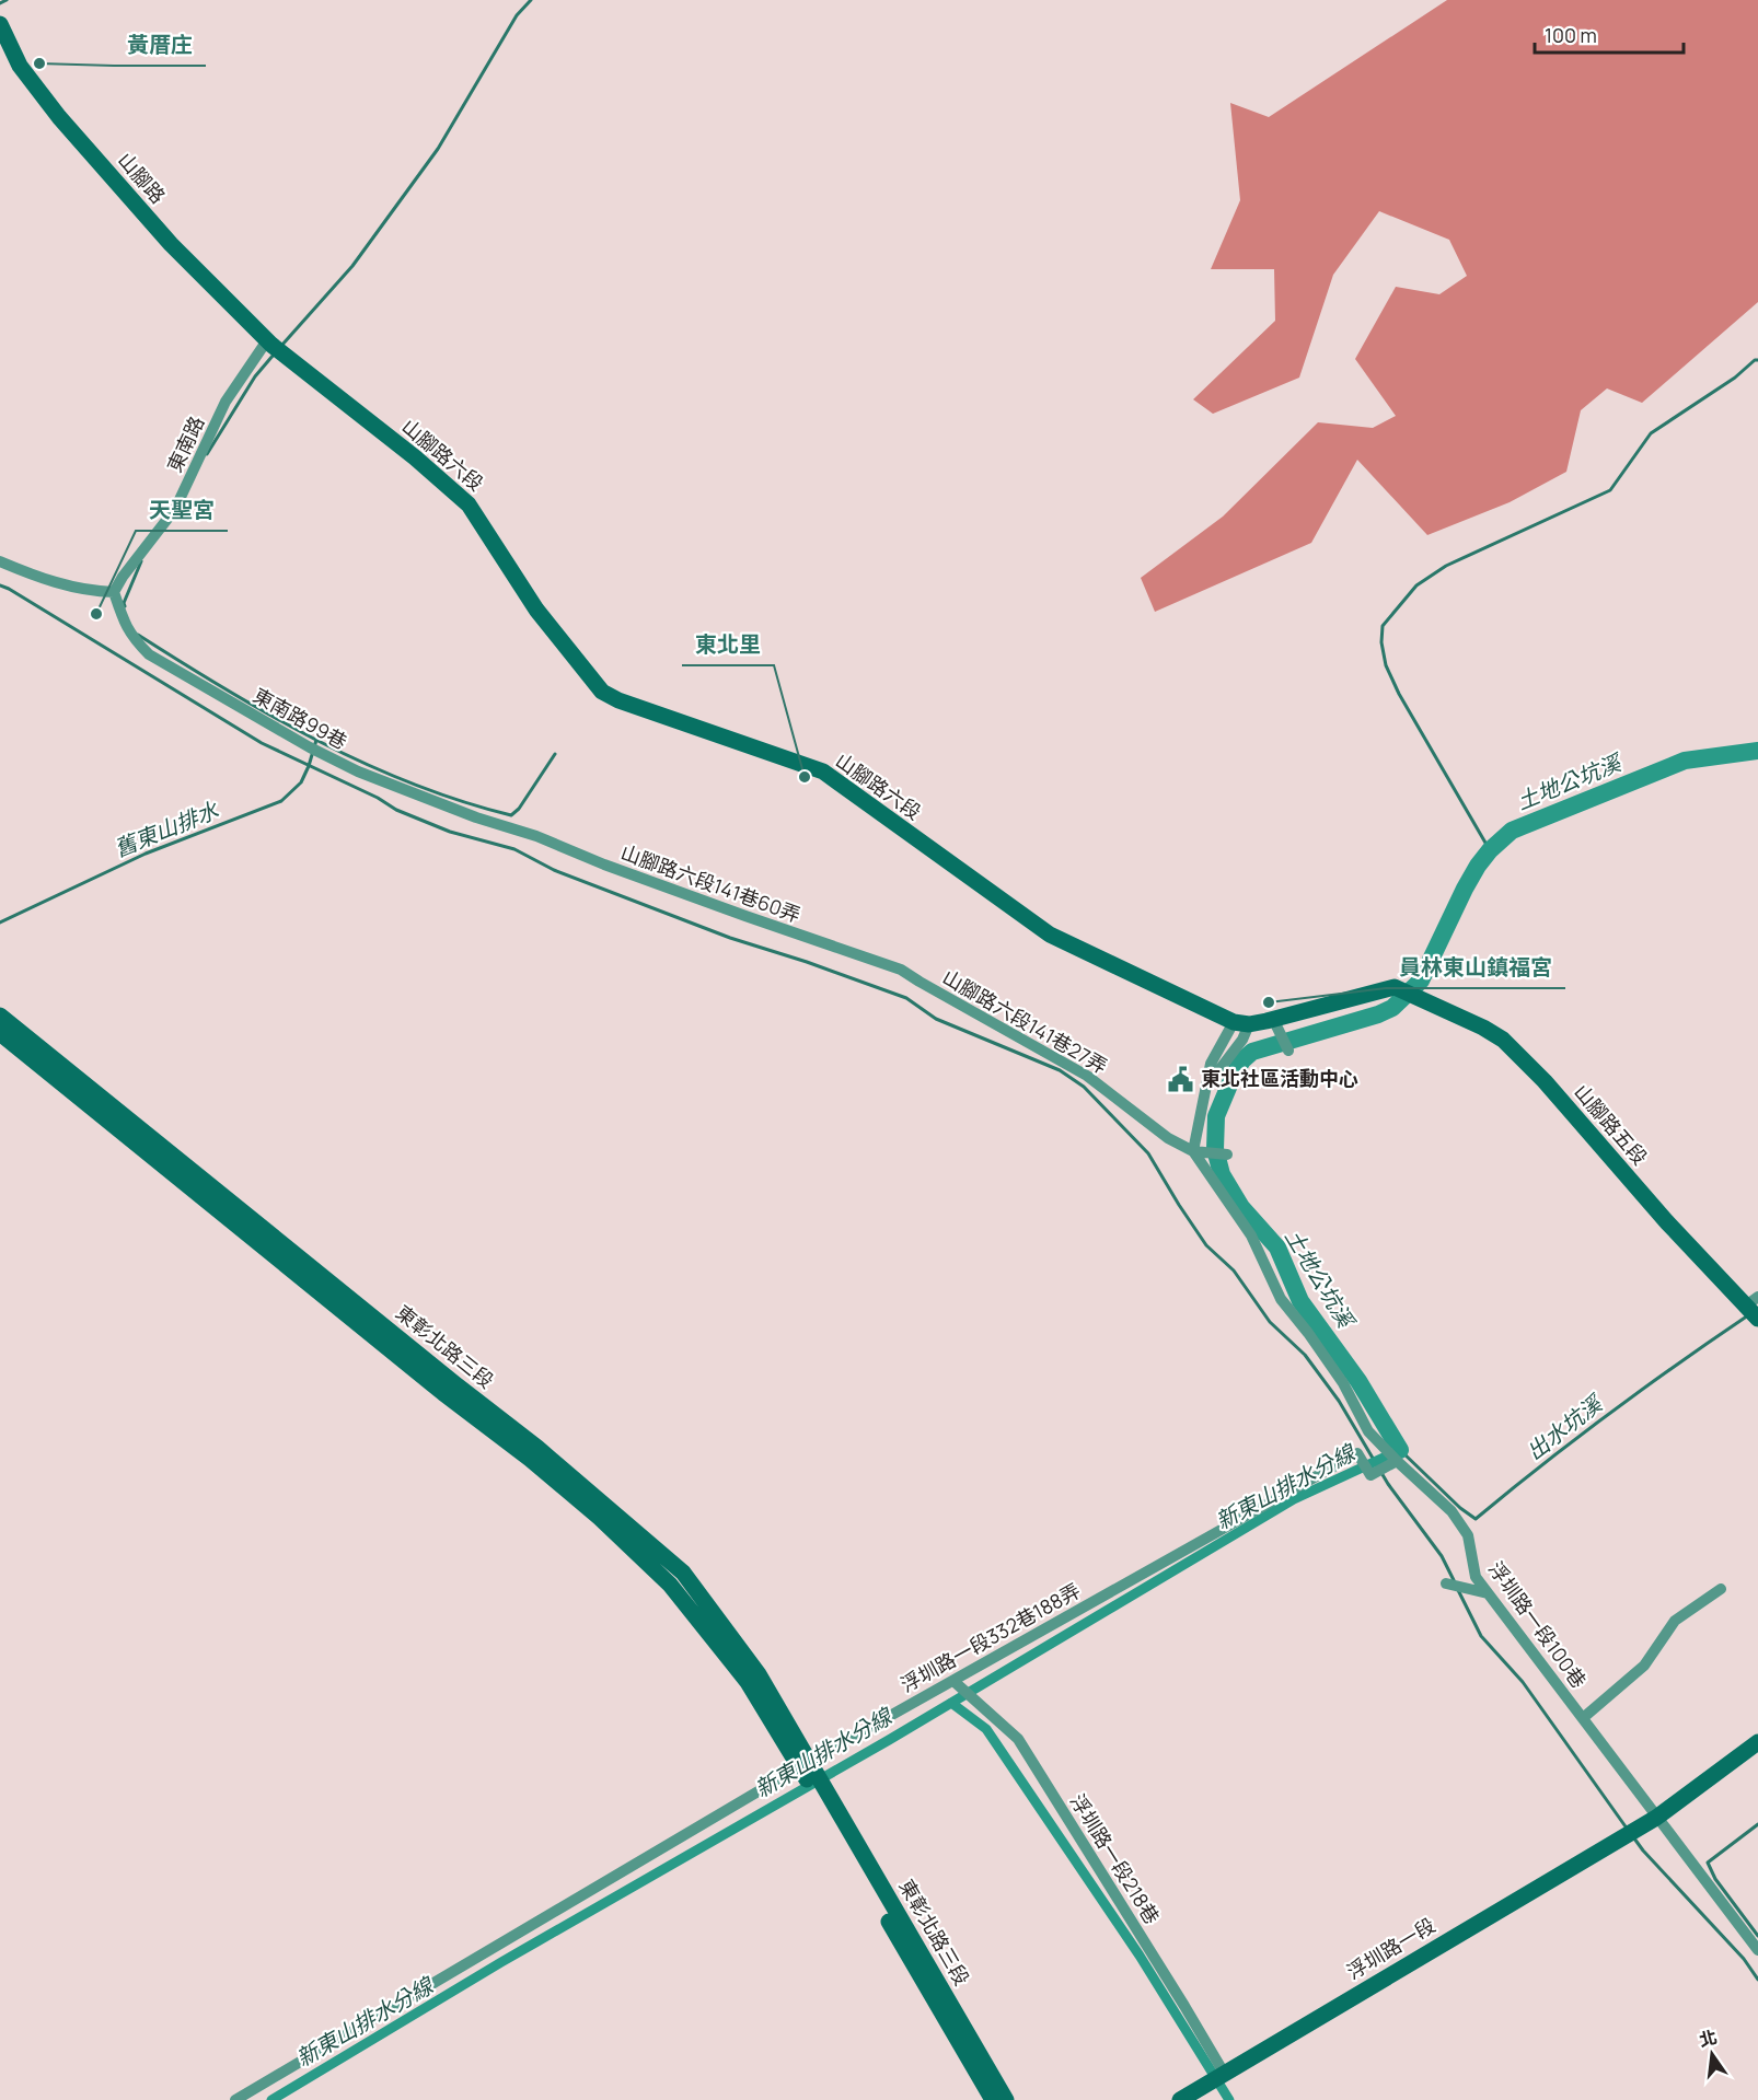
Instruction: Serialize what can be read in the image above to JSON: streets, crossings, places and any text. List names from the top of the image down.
{
  "streets": {
    "street": [
      "山腳路",
      "東南路",
      "山腳路六段",
      "東南路99巷",
      "山腳路六段141巷60弄",
      "山腳路六段141巷27弄",
      "山腳路五段",
      "東彰北路三段",
      "浮圳路一段100巷",
      "浮圳路一段332巷188弄",
      "浮圳路一段218巷",
      "浮圳路一段"
    ]
  },
  "crossings": [
    ["山腳路", "東南路"],
    ["山腳路", "山腳路六段"],
    ["東南路", "東南路99巷"],
    ["東南路99巷", "山腳路六段141巷60弄"],
    ["山腳路六段141巷60弄", "山腳路六段141巷27弄"],
    ["山腳路六段141巷27弄", "浮圳路一段100巷"],
    ["東彰北路三段", "浮圳路一段332巷188弄"],
    ["浮圳路一段100巷", "浮圳路一段332巷188弄"],
    ["浮圳路一段100巷", "浮圳路一段"],
    ["浮圳路一段332巷188弄", "浮圳路一段218巷"],
    ["浮圳路一段218巷", "浮圳路一段"]
  ],
  "water": [
    "土地公坑溪",
    "舊東山排水",
    "出水坑溪",
    "新東山排水分線"
  ],
  "places": {
    "other": [
      "黃厝庄",
      "天聖宮",
      "東北里",
      "員林東山鎮福宮"
    ],
    "public building": ["東北社區活動中心"]
  },
  "scale_bar": "100 m",
  "north": "top"
}
